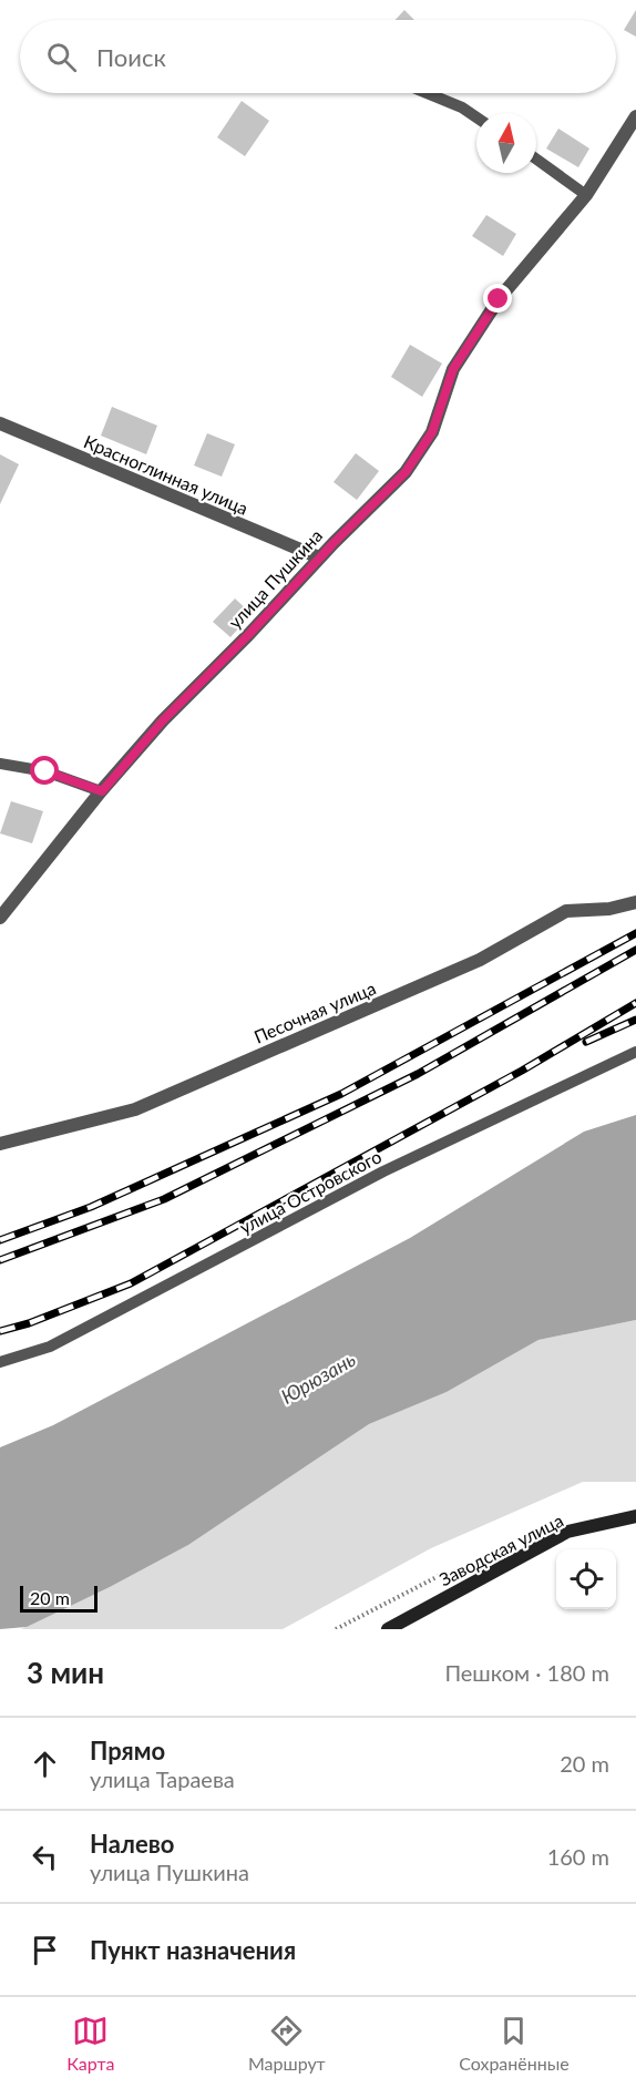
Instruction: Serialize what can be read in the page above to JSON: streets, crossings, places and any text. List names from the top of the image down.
{
  "streets": {
    "street": [
      "Красноглинная улица",
      "улица Пушкина",
      "Песочная улица",
      "Заводская улица"
    ],
    "lane": ["улица Островского"]
  },
  "crossings": [
    ["Красноглинная улица", "улица Пушкина"]
  ],
  "water": ["Юрюзань"],
  "scale_bar": "20 m",
  "north": "top",
  "page": {
    "search": "Поиск",
    "scale": "20 m",
    "heading": ["3 мин", "Пешком · 180 m"],
    "list": [
      ["Прямо", "улица Тараева", "20 m"],
      ["Налево", "улица Пушкина", "160 m"],
      "Пункт назначения"
    ],
    "nav": ["Карта", "Маршрут", "Сохранённые"]
  }
}
